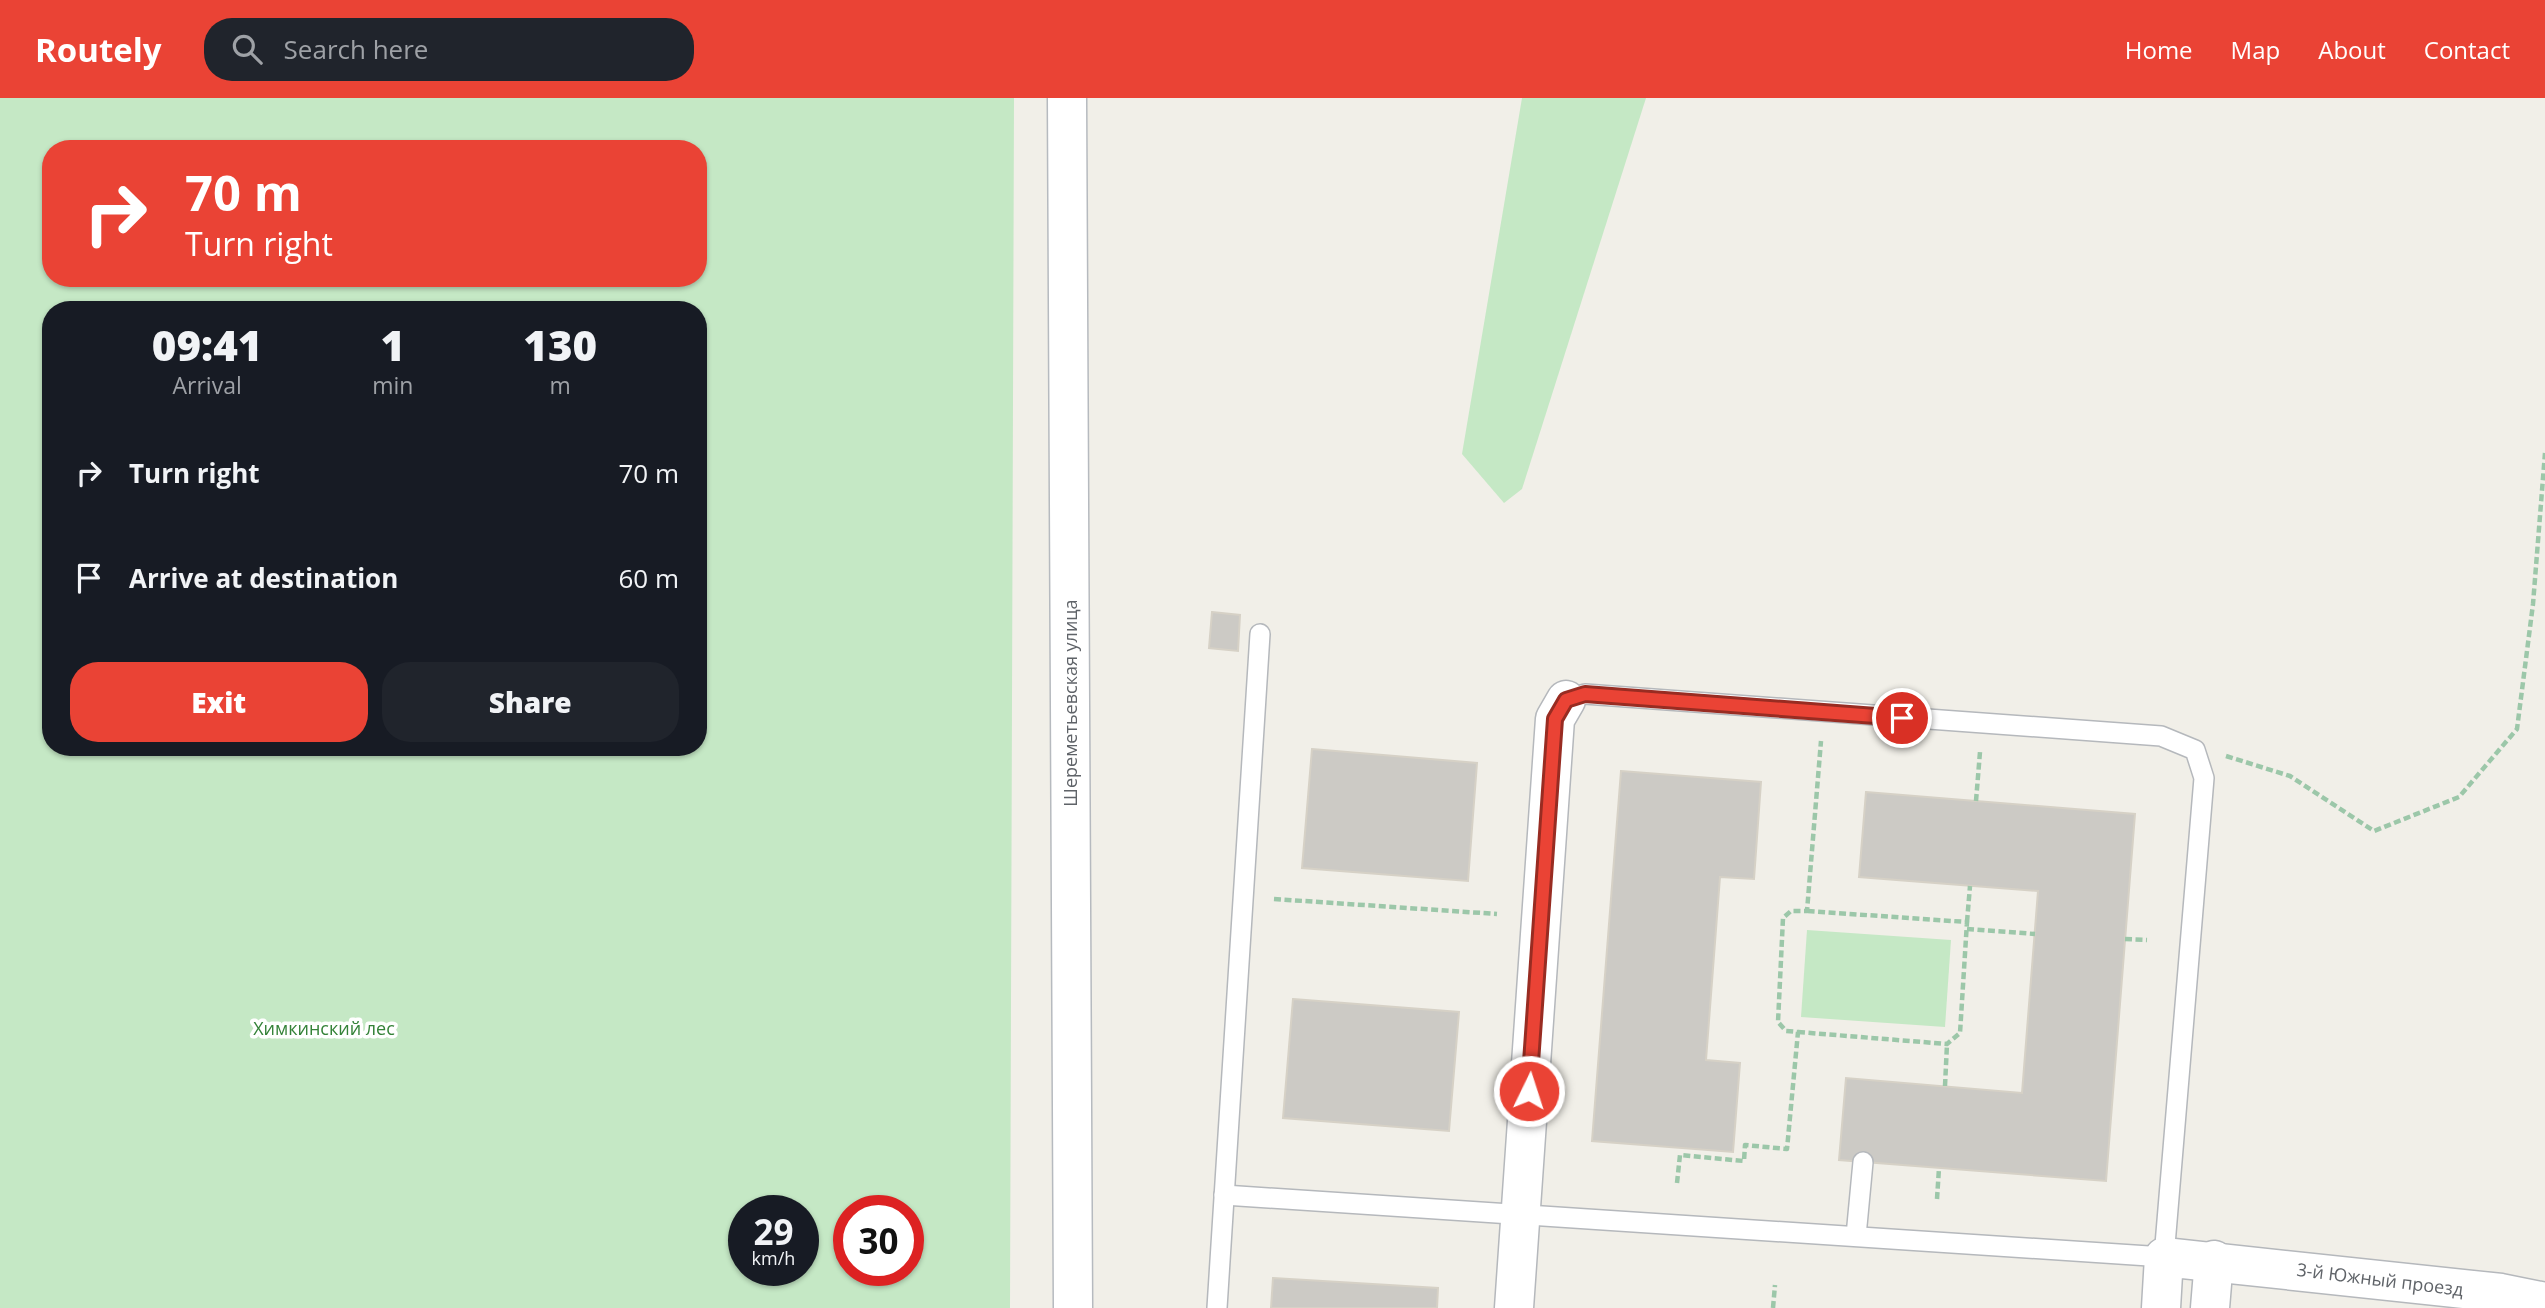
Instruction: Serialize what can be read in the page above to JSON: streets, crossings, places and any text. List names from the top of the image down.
{
  "streets": {
    "main road": ["Шереметьевская улица", "3-й Южный проезд"]
  },
  "parks": ["Химкинский лес"],
  "page": {
    "header": "Routely",
    "search": "Search here",
    "nav": [
      "Home",
      "Map",
      "About",
      "Contact"
    ],
    "turn": ["70 m", "Turn right"],
    "eta": [
      "09:41",
      "Arrival",
      "1",
      "min",
      "130",
      "m"
    ],
    "list": [
      {
        "name": "Turn right",
        "value": "70 m"
      },
      {
        "name": "Arrive at destination",
        "value": "60 m"
      }
    ],
    "buttons": ["Exit", "Share"],
    "speed": "29 km/h",
    "limit": "30"
  }
}
